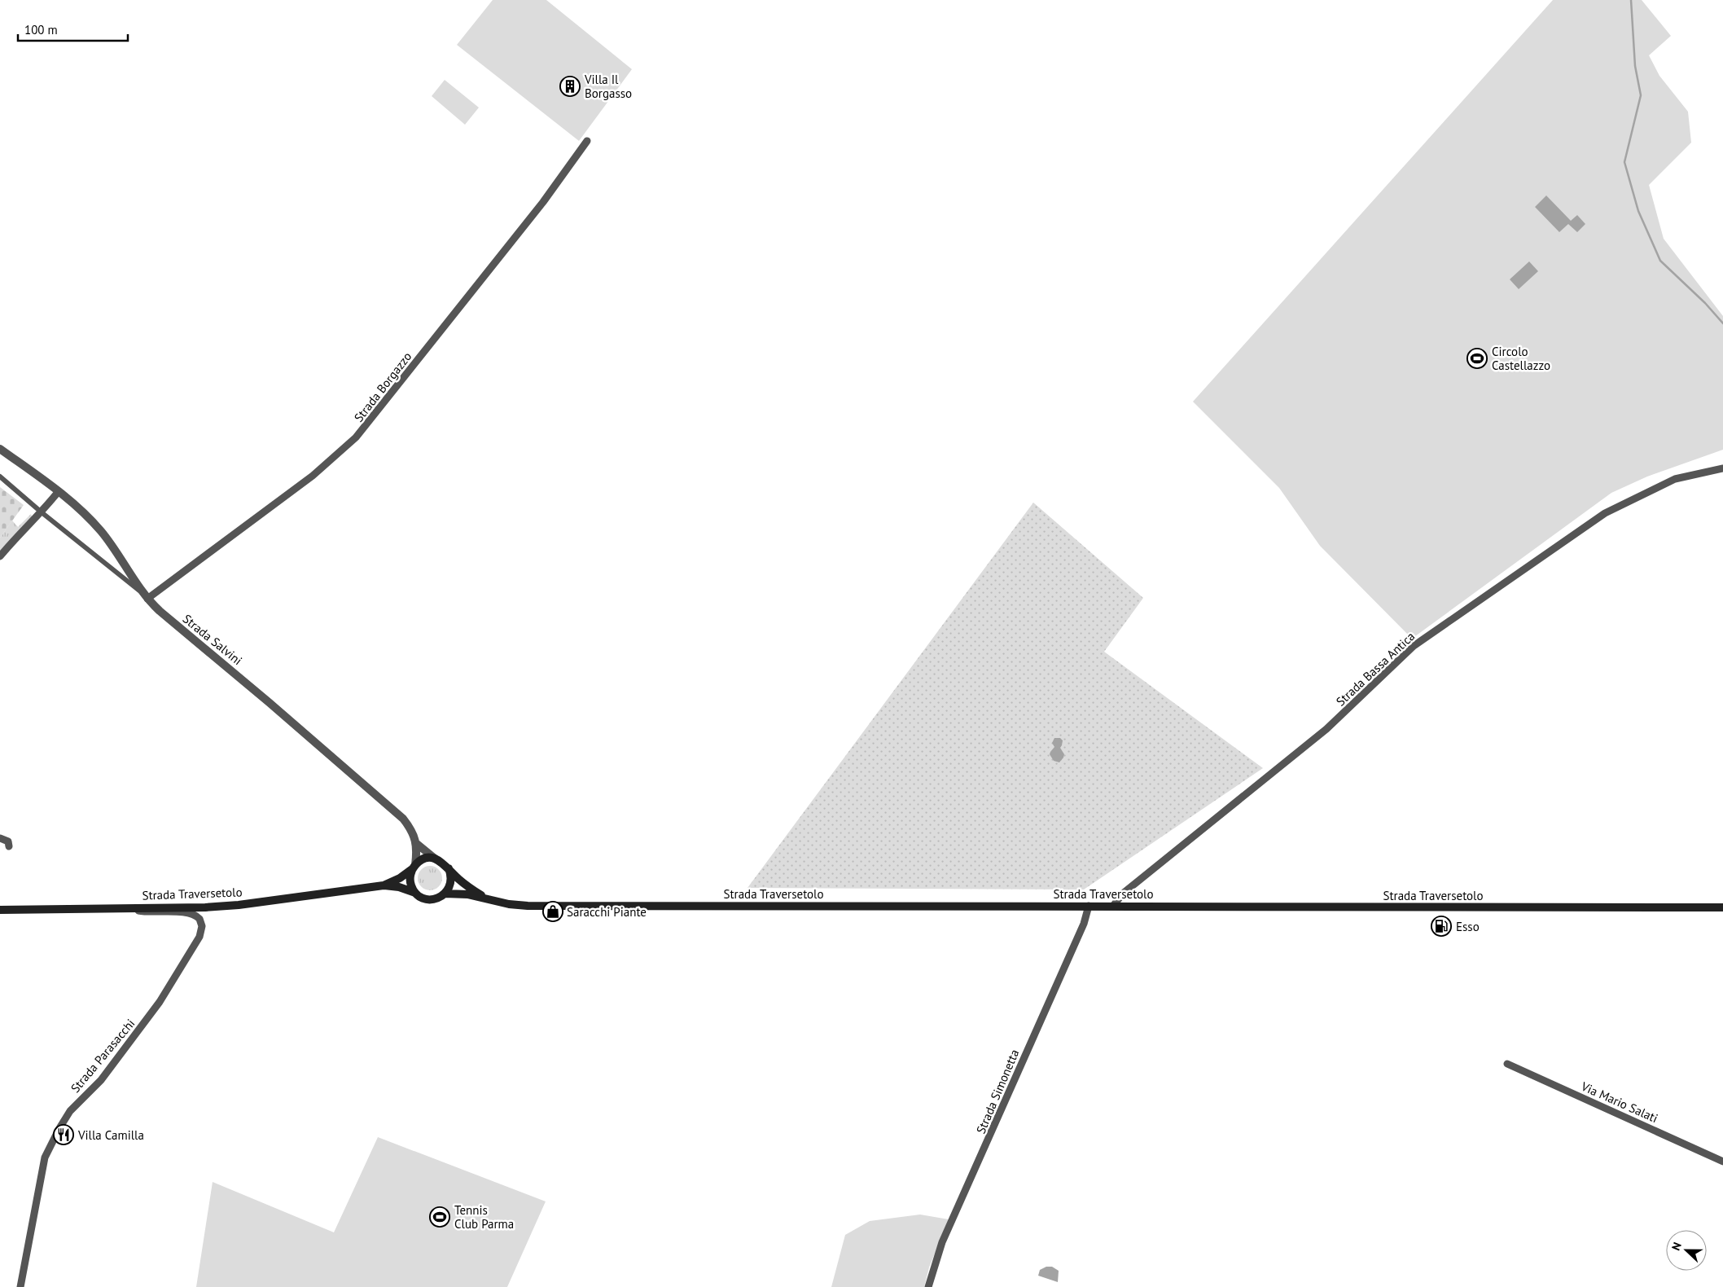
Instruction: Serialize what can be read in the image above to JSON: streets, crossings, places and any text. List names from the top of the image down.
{
  "streets": {
    "main road": ["Strada Traversetolo"],
    "street": [
      "Strada Borgazzo",
      "Strada Salvini",
      "Strada Bassa Antica",
      "Strada Parasacchi",
      "Strada Simonetta",
      "Via Mario Salati"
    ]
  },
  "crossings": [
    ["Strada Borgazzo", "Strada Salvini"],
    ["Strada Salvini", "Strada Traversetolo"],
    ["Strada Bassa Antica", "Strada Traversetolo"],
    ["Strada Traversetolo", "Strada Parasacchi"],
    ["Strada Traversetolo", "Strada Simonetta"]
  ],
  "places": {
    "building": ["Villa Il Borgasso"],
    "sports": ["Circolo Castellazzo", "Tennis Club Parma"],
    "shop": ["Saracchi Piante"],
    "fuel station": ["Esso"],
    "restaurant": ["Villa Camilla"]
  },
  "scale_bar": "100 m",
  "north": "left"
}
